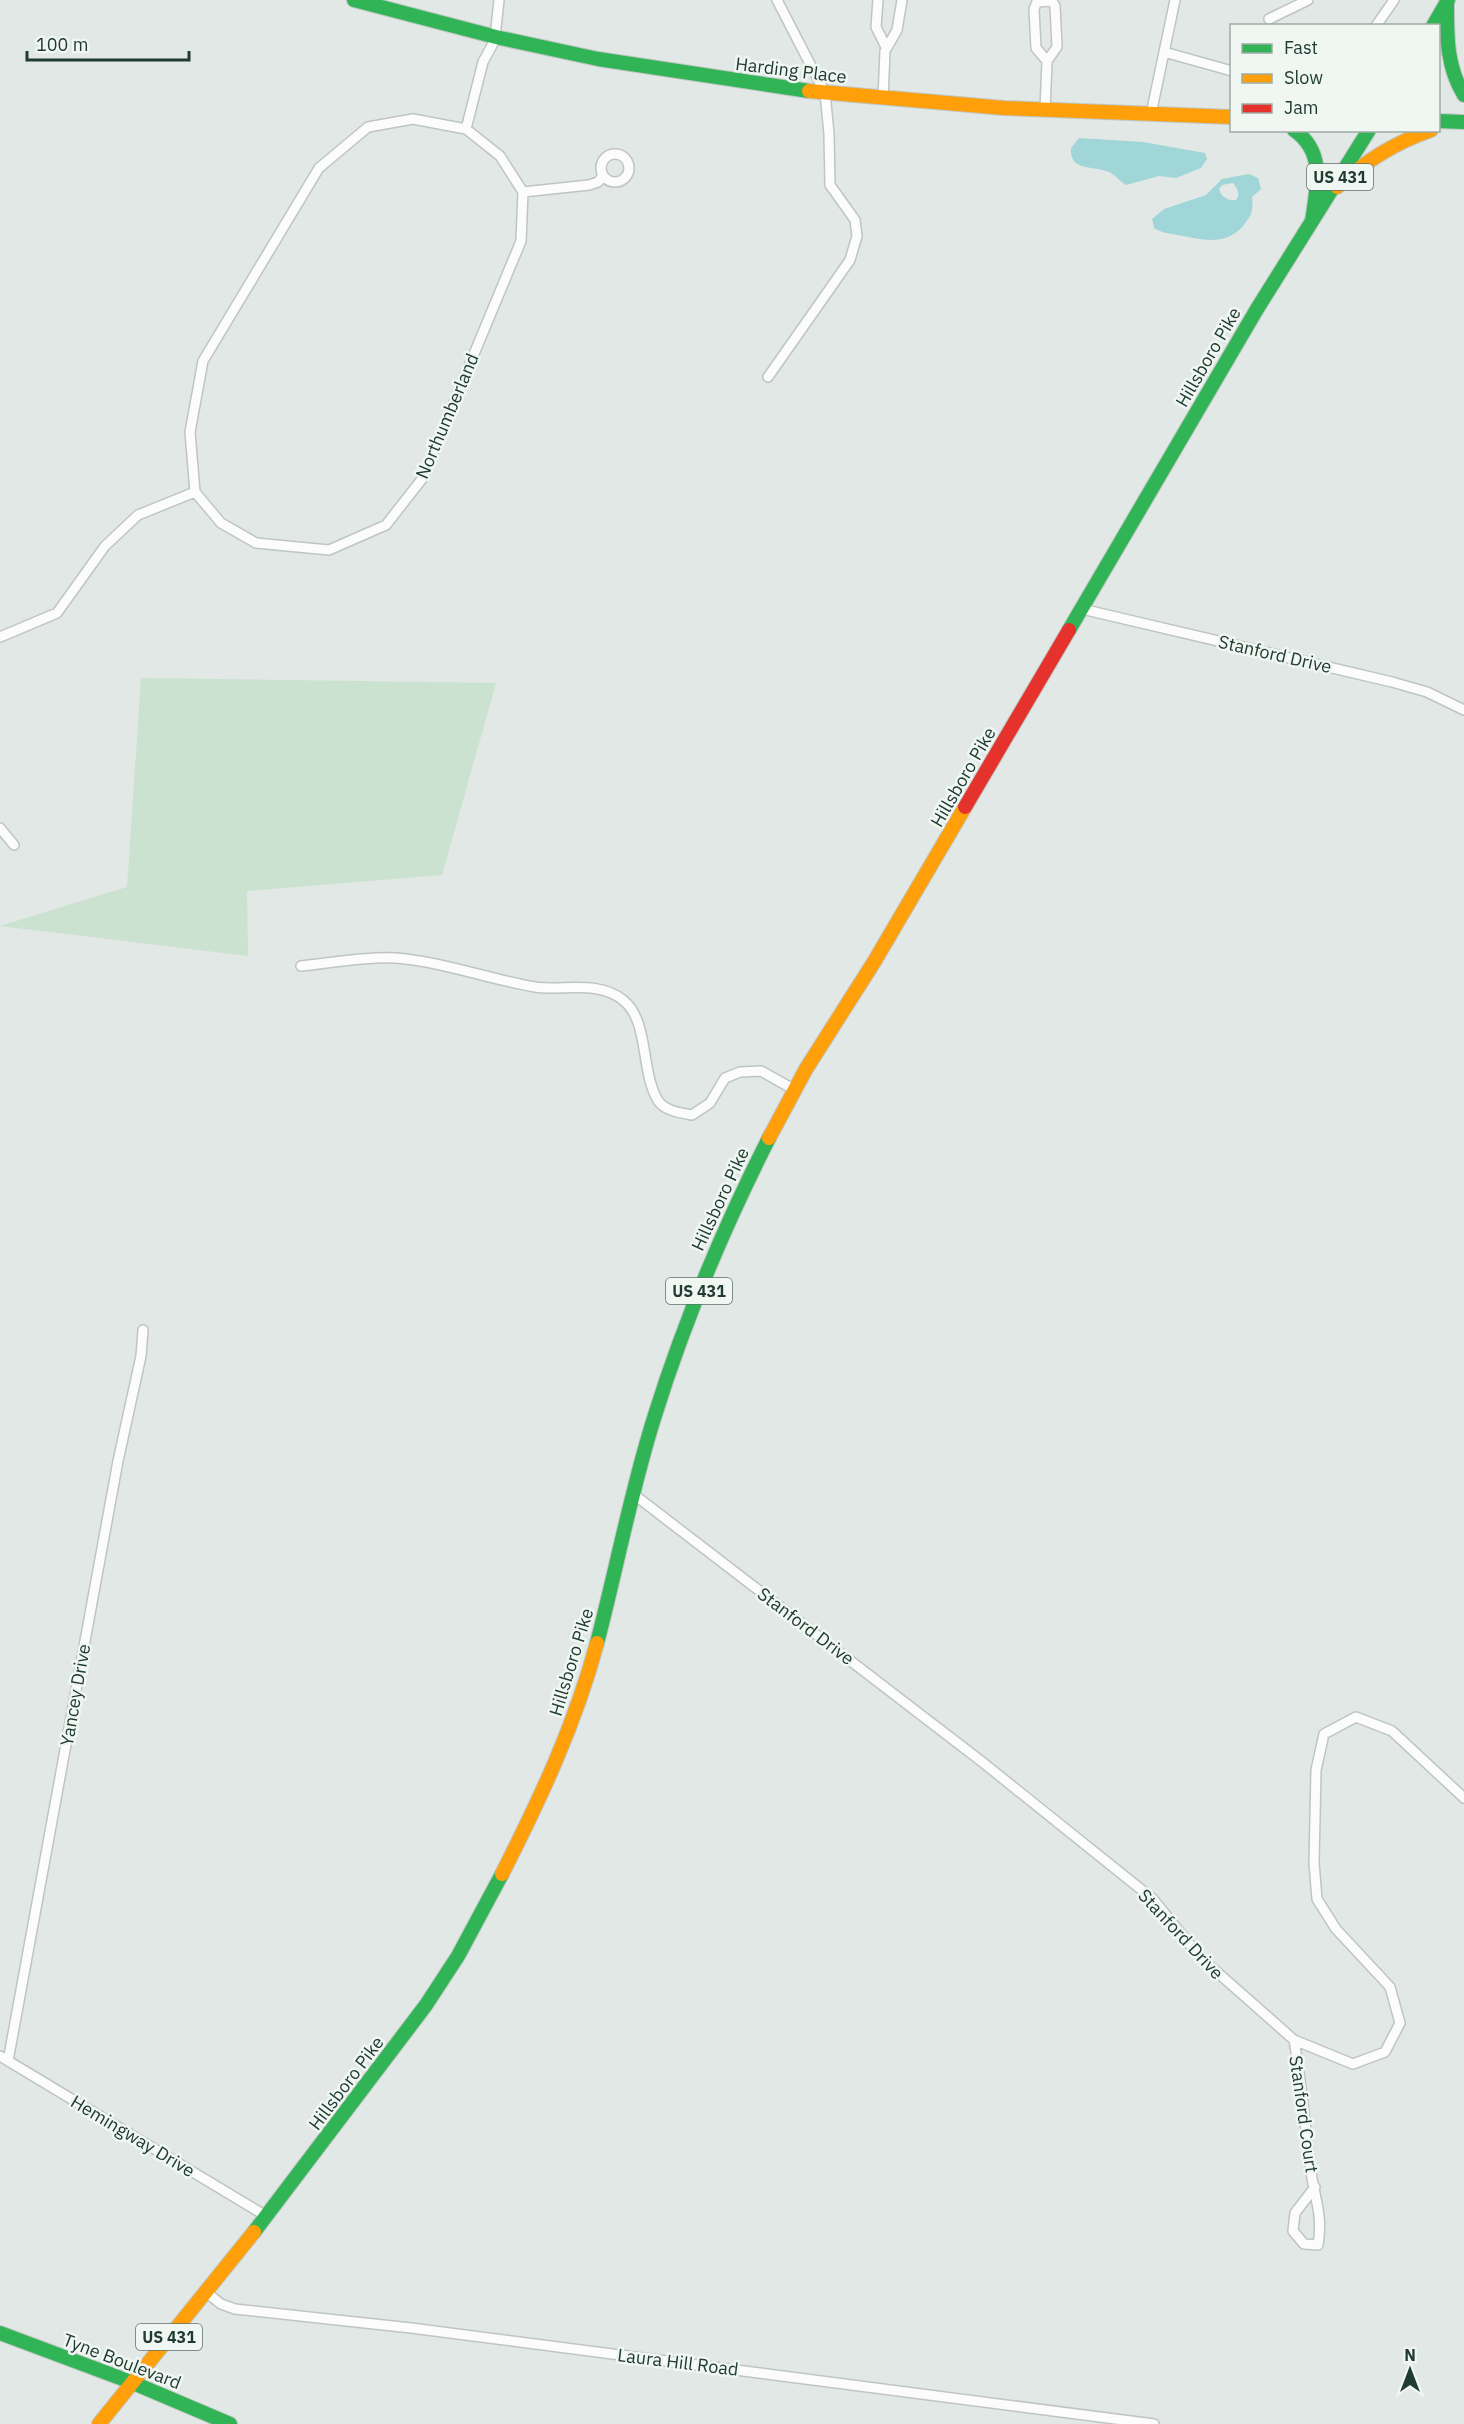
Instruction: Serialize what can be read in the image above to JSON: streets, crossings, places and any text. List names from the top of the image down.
{
  "streets": {
    "main road": [
      "Harding Place",
      "US 431",
      "Hillsboro Pike",
      "Tyne Boulevard"
    ],
    "street": [
      "Northumberland",
      "Stanford Drive",
      "Yancey Drive",
      "Stanford Court",
      "Hemingway Drive",
      "Laura Hill Road"
    ]
  },
  "crossings": [
    ["Hillsboro Pike", "Stanford Drive"],
    ["Hillsboro Pike", "Hemingway Drive"],
    ["Hillsboro Pike", "Tyne Boulevard"],
    ["Hillsboro Pike", "Laura Hill Road"],
    ["Stanford Drive", "Stanford Court"],
    ["Yancey Drive", "Hemingway Drive"]
  ],
  "legend": ["Fast", "Slow", "Jam"],
  "scale_bar": "100 m",
  "north": "top"
}
